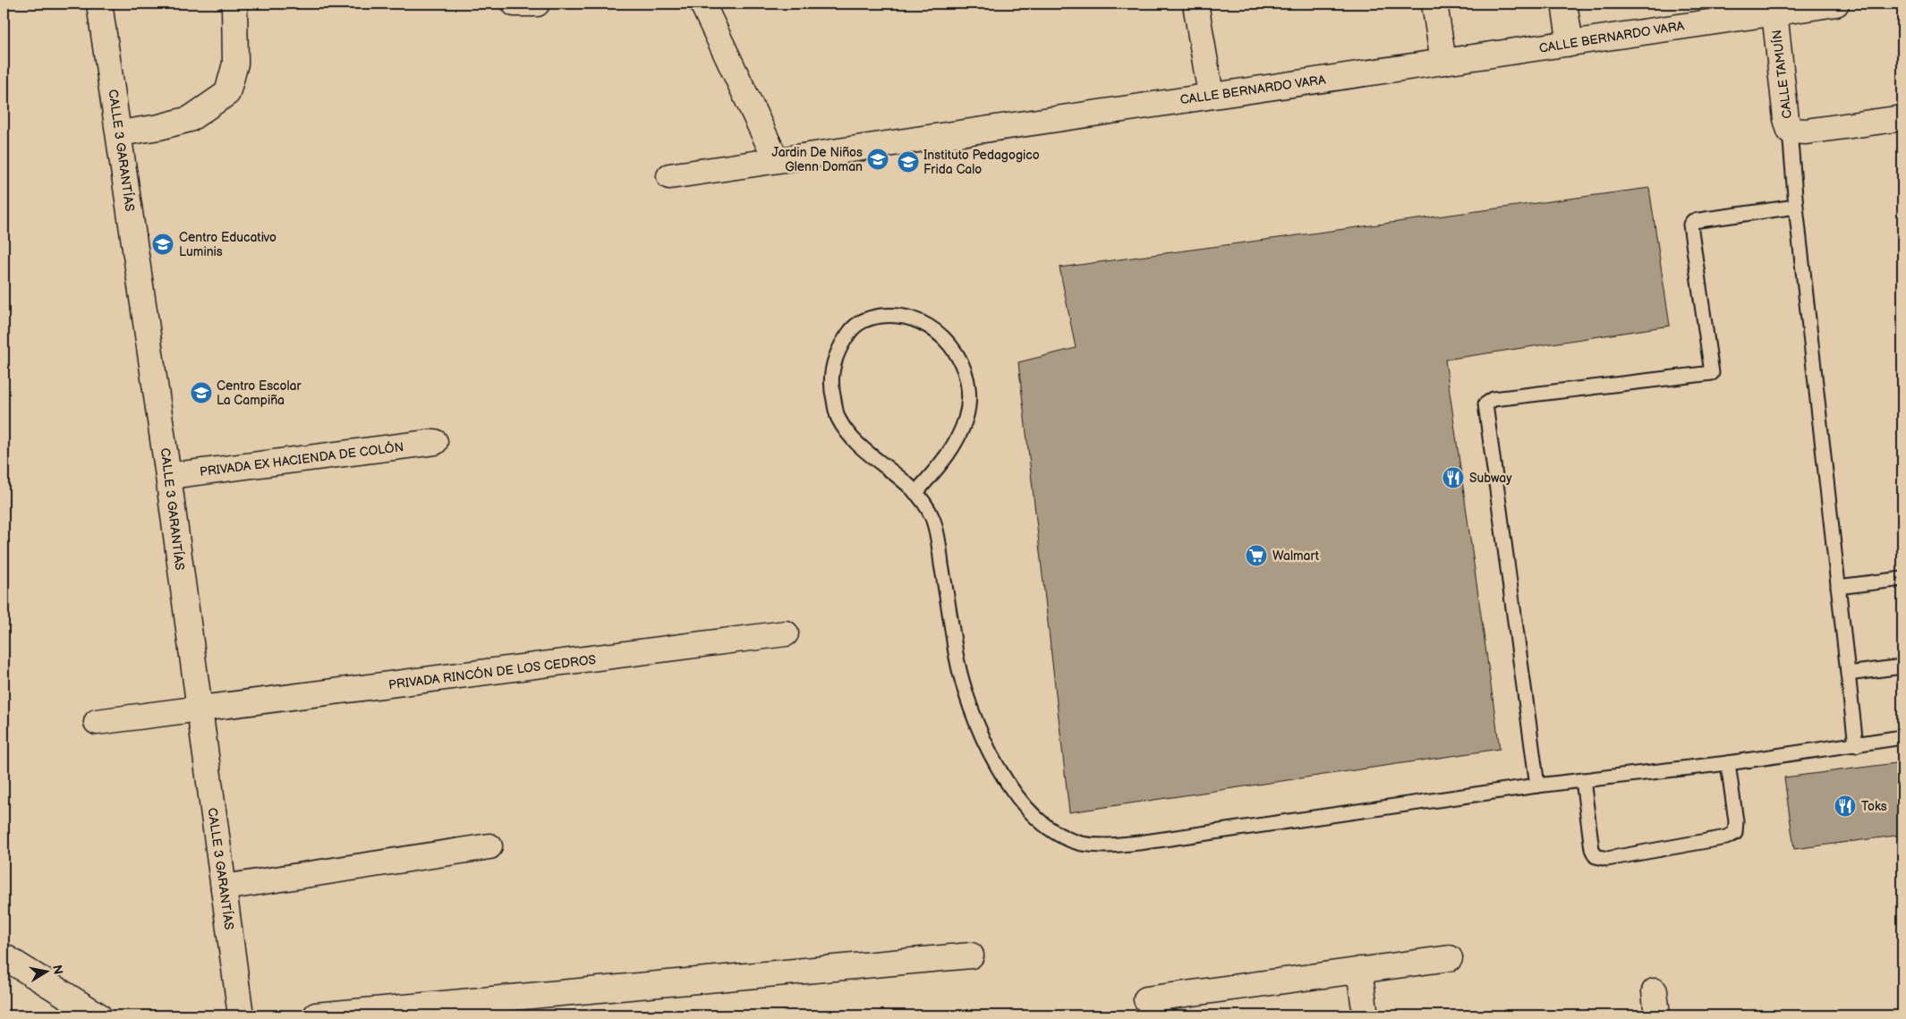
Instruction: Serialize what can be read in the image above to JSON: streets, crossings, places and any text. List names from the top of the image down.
{
  "streets": {
    "street": [
      "CALLE BERNARDO VARA",
      "CALLE TAMUÍN",
      "CALLE 3 GARANTÍAS",
      "PRIVADA EX HACIENDA DE COLÓN",
      "PRIVADA RINCÓN DE LOS CEDROS"
    ]
  },
  "crossings": [
    ["CALLE BERNARDO VARA", "CALLE TAMUÍN"],
    ["CALLE 3 GARANTÍAS", "PRIVADA EX HACIENDA DE COLÓN"],
    ["CALLE 3 GARANTÍAS", "PRIVADA RINCÓN DE LOS CEDROS"]
  ],
  "places": {
    "school or university": [
      "Jardin De Niños Glenn Doman",
      "Instituto Pedagogico Frida Calo",
      "Centro Educativo Luminis",
      "Centro Escolar La Campiña"
    ],
    "restaurant": ["Subway", "Toks"],
    "supermarket": ["Walmart"]
  },
  "north": "right"
}
